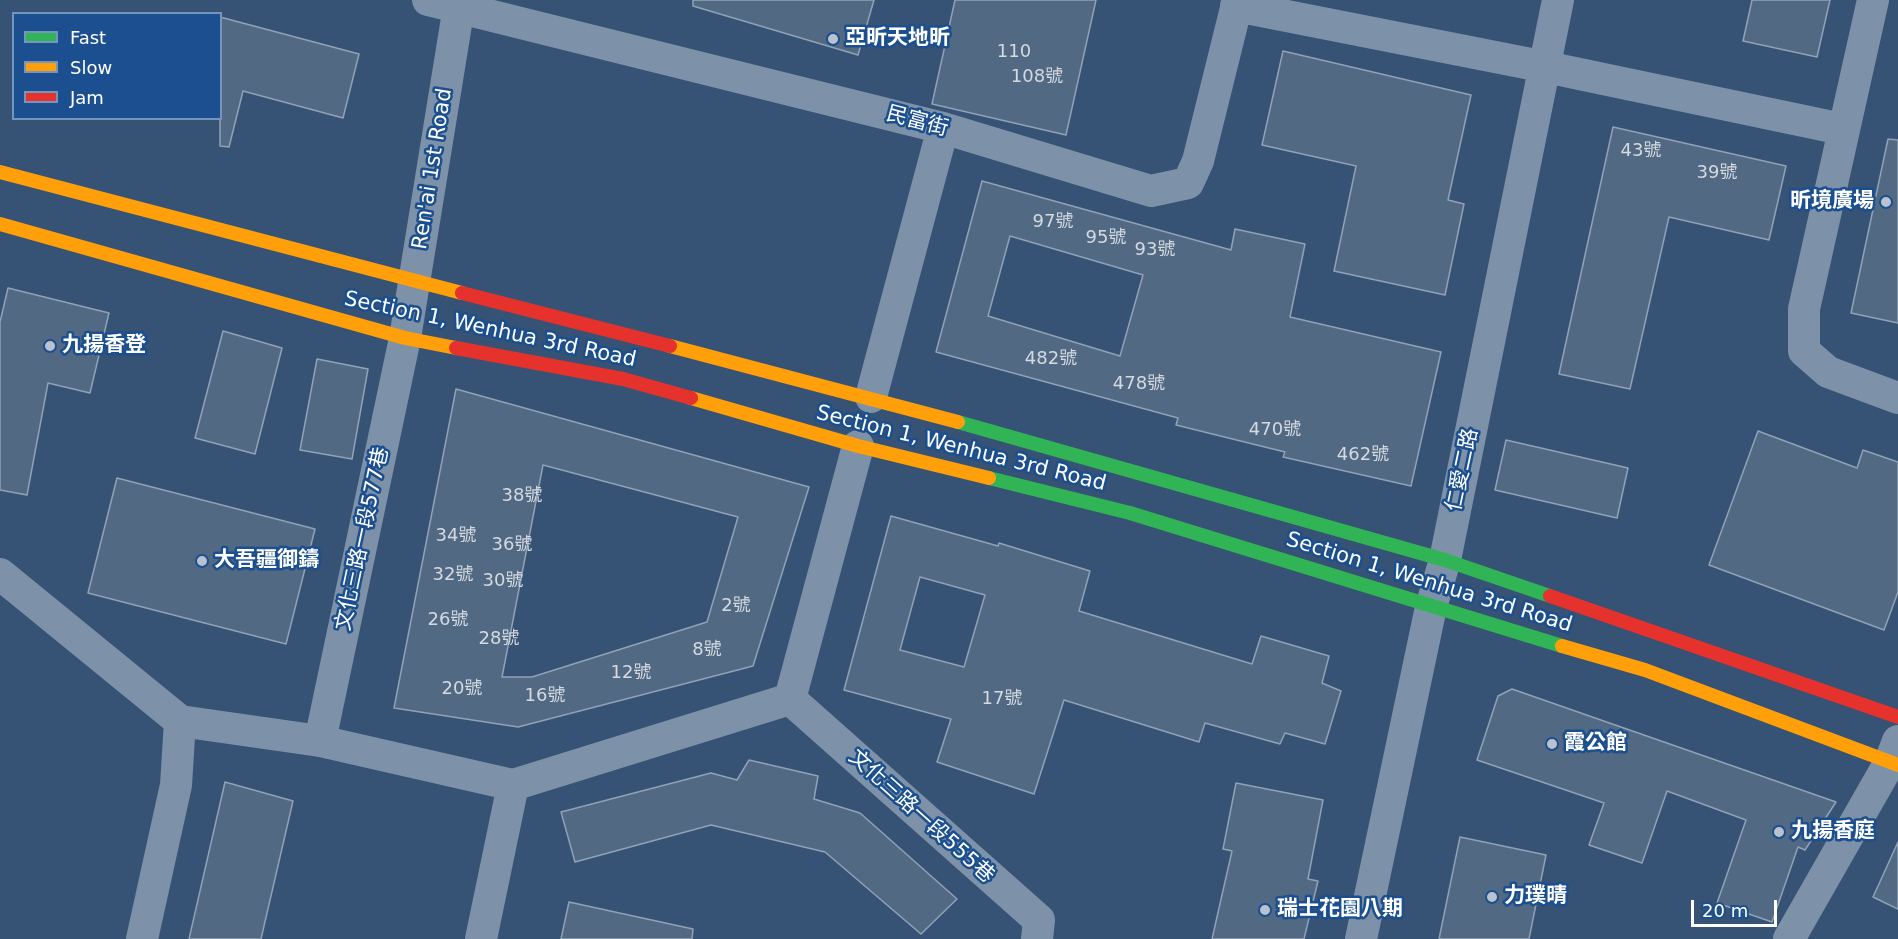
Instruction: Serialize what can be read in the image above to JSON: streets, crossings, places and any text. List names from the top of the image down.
{
  "streets": {
    "street": [
      "民富街",
      "Ren'ai 1st Road",
      "Section 1, Wenhua 3rd Road",
      "仁愛二路",
      "文化三路一段577巷",
      "文化三路一段555巷"
    ]
  },
  "crossings": [
    ["民富街", "Ren'ai 1st Road"],
    ["Ren'ai 1st Road", "Section 1, Wenhua 3rd Road"],
    ["Ren'ai 1st Road", "文化三路一段577巷"],
    ["Section 1, Wenhua 3rd Road", "仁愛二路"],
    ["Section 1, Wenhua 3rd Road", "文化三路一段577巷"]
  ],
  "places": [
    "亞昕天地昕",
    "昕境廣場",
    "九揚香登",
    "大吾疆御鑄",
    "霞公館",
    "九揚香庭",
    "力璞晴",
    "瑞士花園八期"
  ],
  "house_numbers": [
    "110",
    "108號",
    "43號",
    "39號",
    "97號",
    "95號",
    "93號",
    "482號",
    "478號",
    "470號",
    "462號",
    "38號",
    "34號",
    "36號",
    "32號",
    "30號",
    "2號",
    "26號",
    "28號",
    "8號",
    "12號",
    "20號",
    "16號",
    "17號"
  ],
  "legend": ["Fast", "Slow", "Jam"],
  "scale_bar": "20 m"
}
